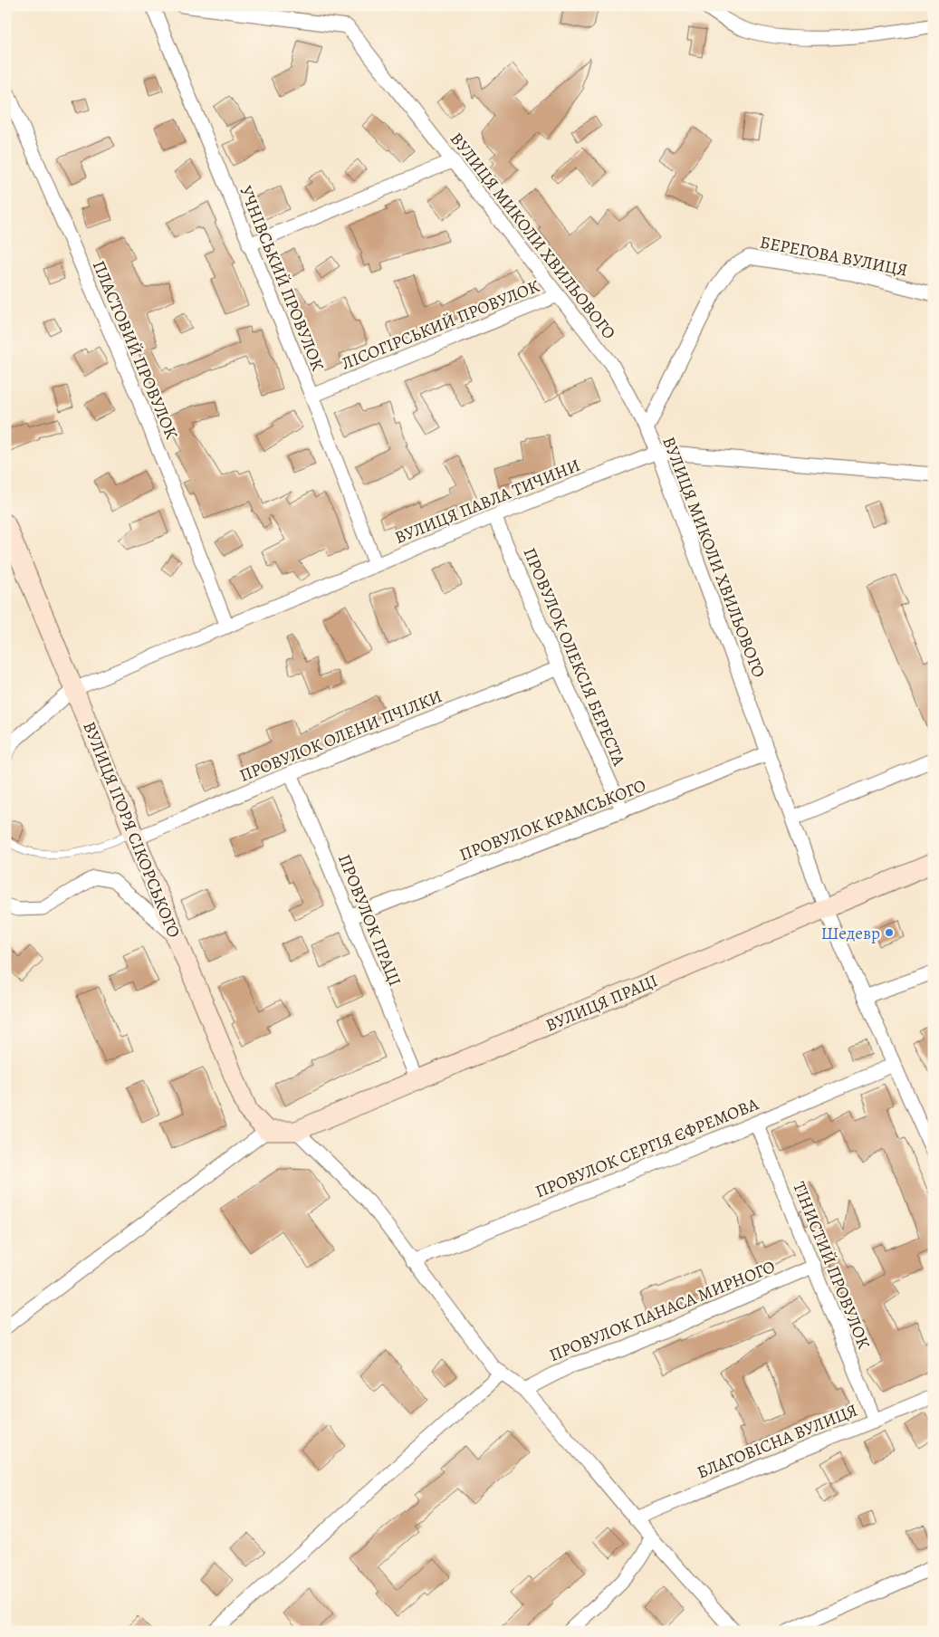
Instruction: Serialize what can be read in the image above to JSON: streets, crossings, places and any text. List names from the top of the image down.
{
  "streets": {
    "main road": ["ВУЛИЦЯ ІГОРЯ СІКОРСЬКОГО", "ВУЛИЦЯ ПРАЦІ"],
    "street": [
      "ВУЛИЦЯ МИКОЛИ ХВИЛЬОВОГО",
      "БЕРЕГОВА ВУЛИЦЯ",
      "УЧНІВСЬКИЙ ПРОВУЛОК",
      "ЛІСОГІРСЬКИЙ ПРОВУЛОК",
      "ПЛАСТОВИЙ ПРОВУЛОК",
      "ВУЛИЦЯ ПАВЛА ТИЧИНИ",
      "ПРОВУЛОК ОЛЕКСІЯ БЕРЕСТА",
      "ПРОВУЛОК ОЛЕНИ ПЧІЛКИ",
      "ПРОВУЛОК КРАМСЬКОГО",
      "ПРОВУЛОК ПРАЦІ",
      "ПРОВУЛОК СЕРГІЯ ЄФРЕМОВА",
      "ТІНИСТИЙ ПРОВУЛОК",
      "ПРОВУЛОК ПАНАСА МИРНОГО",
      "БЛАГОВІСНА ВУЛИЦЯ"
    ]
  },
  "crossings": [
    ["ВУЛИЦЯ МИКОЛИ ХВИЛЬОВОГО", "БЕРЕГОВА ВУЛИЦЯ"],
    ["ВУЛИЦЯ МИКОЛИ ХВИЛЬОВОГО", "ЛІСОГІРСЬКИЙ ПРОВУЛОК"],
    ["ВУЛИЦЯ МИКОЛИ ХВИЛЬОВОГО", "ВУЛИЦЯ ПАВЛА ТИЧИНИ"],
    ["ВУЛИЦЯ МИКОЛИ ХВИЛЬОВОГО", "ПРОВУЛОК КРАМСЬКОГО"],
    ["ВУЛИЦЯ МИКОЛИ ХВИЛЬОВОГО", "ВУЛИЦЯ ПРАЦІ"],
    ["ВУЛИЦЯ МИКОЛИ ХВИЛЬОВОГО", "ПРОВУЛОК СЕРГІЯ ЄФРЕМОВА"],
    ["УЧНІВСЬКИЙ ПРОВУЛОК", "ЛІСОГІРСЬКИЙ ПРОВУЛОК"],
    ["УЧНІВСЬКИЙ ПРОВУЛОК", "ВУЛИЦЯ ПАВЛА ТИЧИНИ"],
    ["ПЛАСТОВИЙ ПРОВУЛОК", "ВУЛИЦЯ ПАВЛА ТИЧИНИ"],
    ["ВУЛИЦЯ ПАВЛА ТИЧИНИ", "ПРОВУЛОК ОЛЕКСІЯ БЕРЕСТА"],
    ["ВУЛИЦЯ ПАВЛА ТИЧИНИ", "ВУЛИЦЯ ІГОРЯ СІКОРСЬКОГО"],
    ["ПРОВУЛОК ОЛЕКСІЯ БЕРЕСТА", "ПРОВУЛОК ОЛЕНИ ПЧІЛКИ"],
    ["ПРОВУЛОК ОЛЕКСІЯ БЕРЕСТА", "ПРОВУЛОК КРАМСЬКОГО"],
    ["ПРОВУЛОК ОЛЕНИ ПЧІЛКИ", "ВУЛИЦЯ ІГОРЯ СІКОРСЬКОГО"],
    ["ПРОВУЛОК ОЛЕНИ ПЧІЛКИ", "ПРОВУЛОК ПРАЦІ"],
    ["ПРОВУЛОК КРАМСЬКОГО", "ПРОВУЛОК ПРАЦІ"],
    ["ВУЛИЦЯ ІГОРЯ СІКОРСЬКОГО", "ВУЛИЦЯ ПРАЦІ"],
    ["ПРОВУЛОК ПРАЦІ", "ВУЛИЦЯ ПРАЦІ"],
    ["ПРОВУЛОК СЕРГІЯ ЄФРЕМОВА", "ТІНИСТИЙ ПРОВУЛОК"],
    ["ТІНИСТИЙ ПРОВУЛОК", "ПРОВУЛОК ПАНАСА МИРНОГО"],
    ["ТІНИСТИЙ ПРОВУЛОК", "БЛАГОВІСНА ВУЛИЦЯ"]
  ],
  "places": ["Шедевр"]
}
